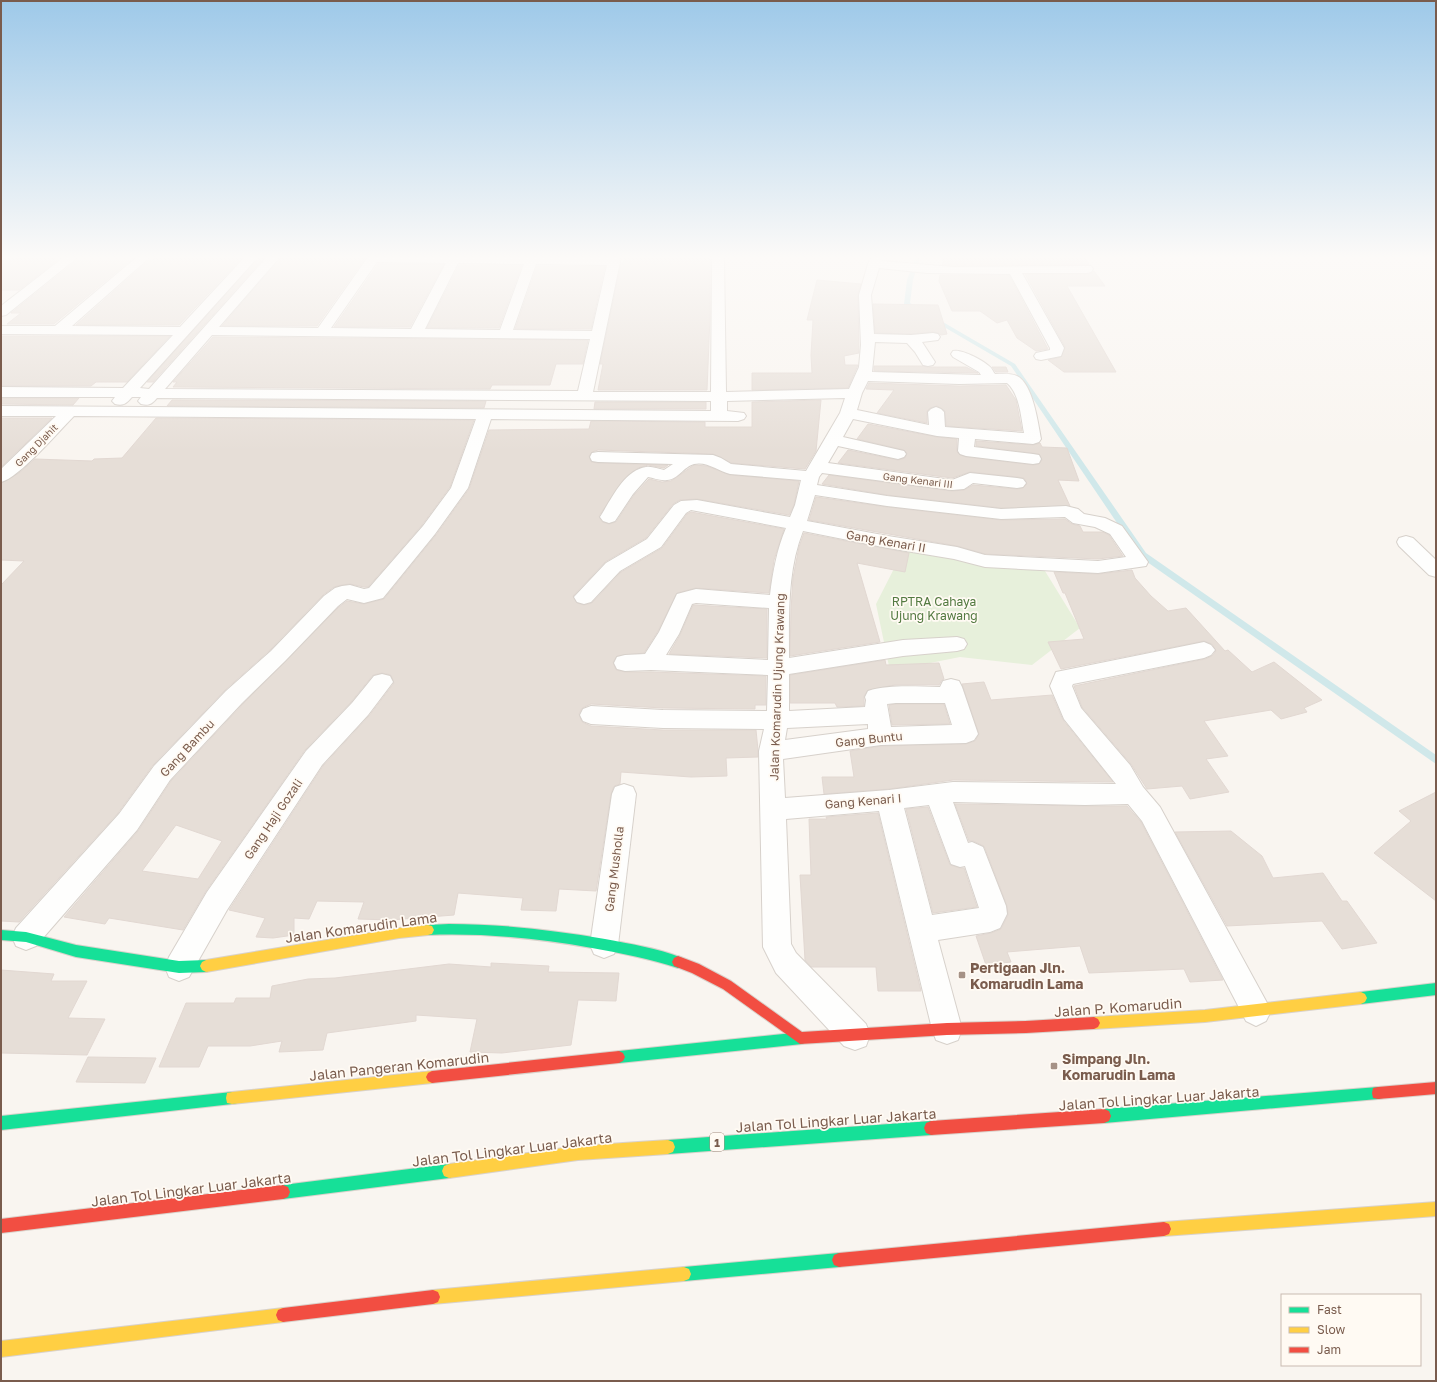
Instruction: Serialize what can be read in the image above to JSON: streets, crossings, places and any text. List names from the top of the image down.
{
  "streets": {
    "main road": [
      "Jalan Komarudin Lama",
      "Jalan P. Komarudin",
      "Jalan Pangeran Komarudin",
      "Jalan Tol Lingkar Luar Jakarta",
      "1"
    ],
    "street": [
      "Gang Djahit",
      "Gang Kenari III",
      "Gang Kenari II",
      "Jalan Komarudin Ujung Krawang",
      "Gang Buntu",
      "Gang Bambu",
      "Gang Kenari I",
      "Gang Haji Gozali",
      "Gang Musholla"
    ]
  },
  "crossings": [
    ["Gang Kenari III", "Gang Kenari II"],
    ["Gang Kenari III", "Jalan Komarudin Ujung Krawang"],
    ["Gang Kenari II", "Jalan Komarudin Ujung Krawang"],
    ["Jalan Komarudin Ujung Krawang", "Gang Buntu"],
    ["Jalan Komarudin Ujung Krawang", "Gang Kenari I"],
    ["Jalan Komarudin Ujung Krawang", "Jalan P. Komarudin"],
    ["Gang Bambu", "Jalan Komarudin Lama"],
    ["Gang Haji Gozali", "Jalan Komarudin Lama"],
    ["Gang Musholla", "Jalan Komarudin Lama"],
    ["Jalan Komarudin Lama", "Jalan P. Komarudin"],
    ["Jalan Komarudin Lama", "Jalan Pangeran Komarudin"],
    ["Jalan P. Komarudin", "Jalan Pangeran Komarudin"]
  ],
  "parks": ["RPTRA Cahaya Ujung Krawang"],
  "places": {
    "transit": ["Pertigaan Jln. Komarudin Lama", "Simpang Jln. Komarudin Lama"]
  },
  "legend": ["Fast", "Slow", "Jam"]
}
